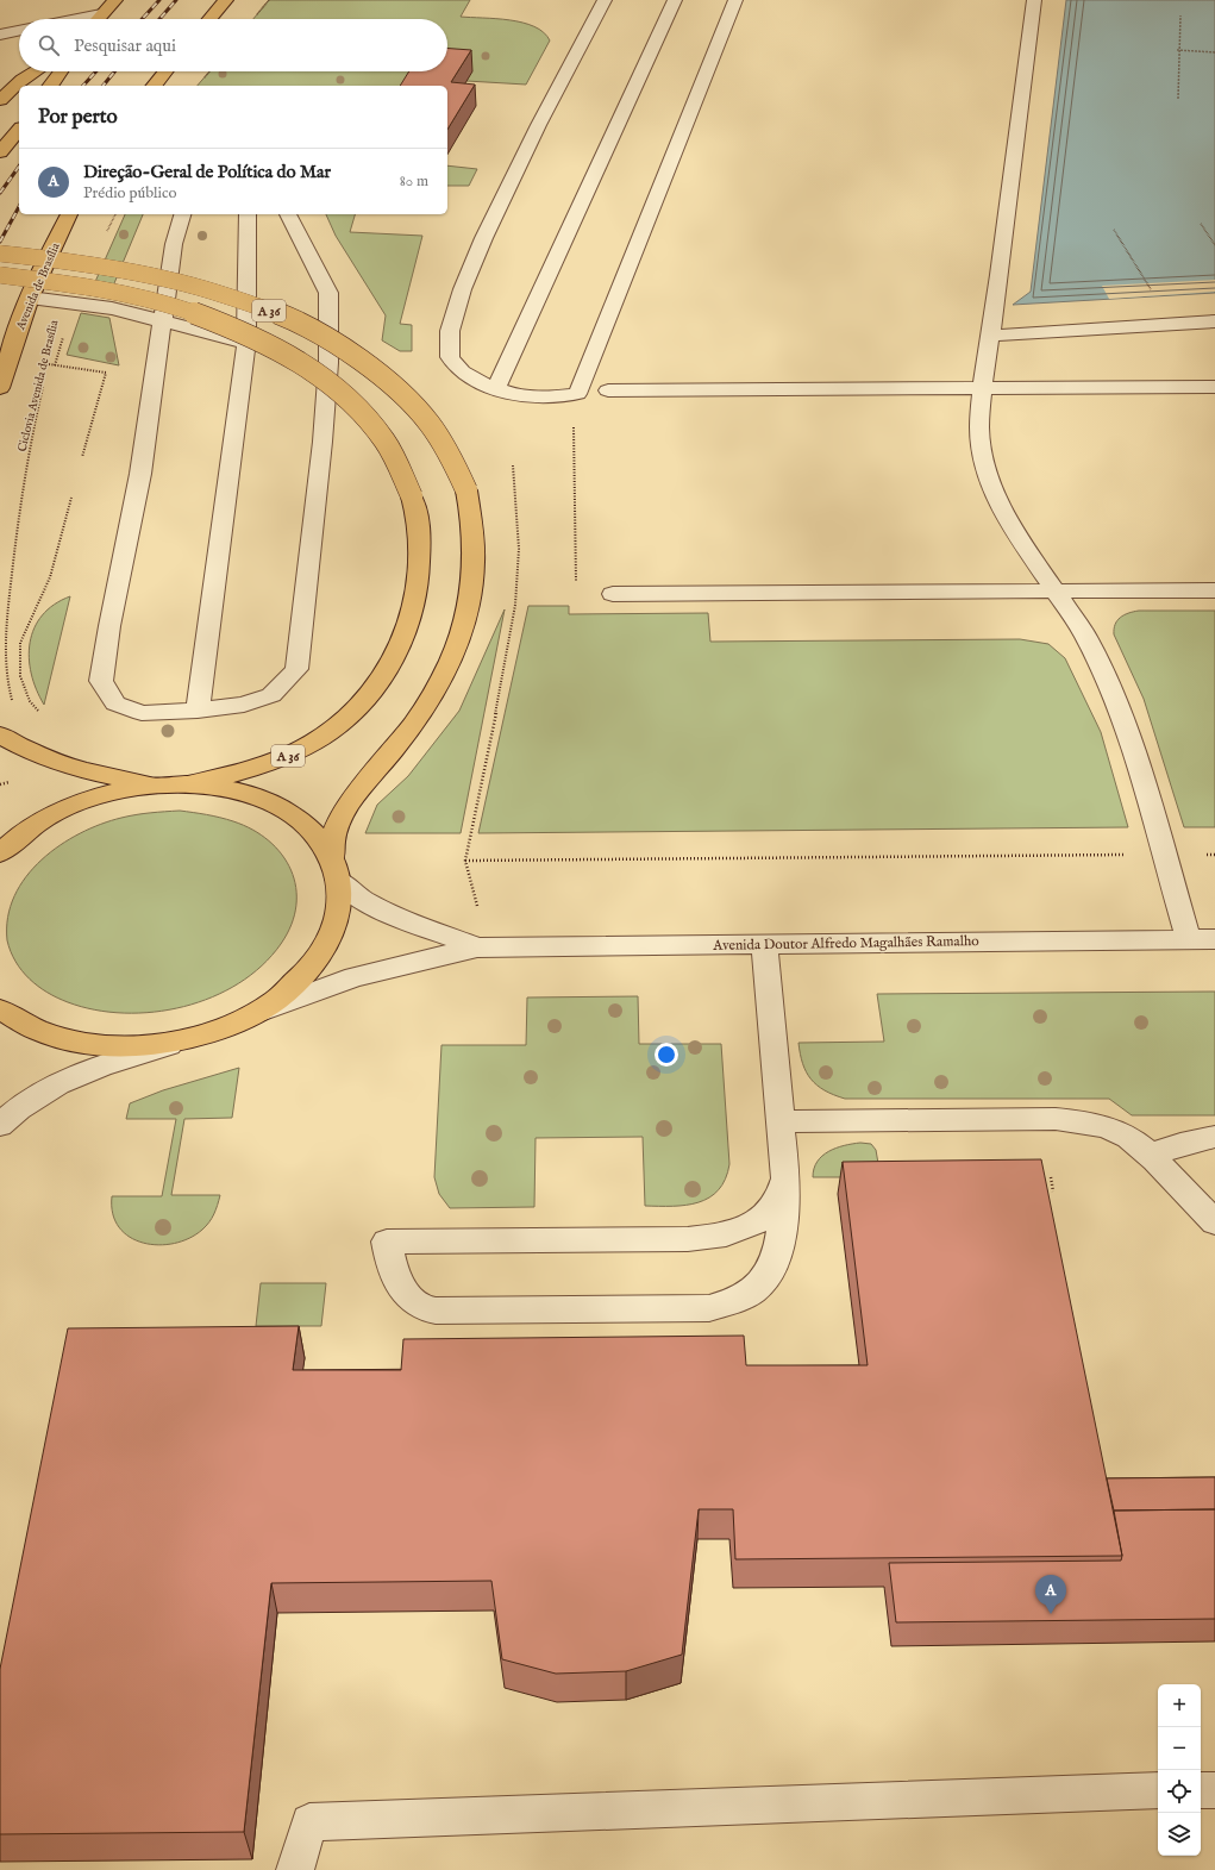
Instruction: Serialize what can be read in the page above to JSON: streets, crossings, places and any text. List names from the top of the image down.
{
  "streets": {
    "main road": ["Avenida de Brasília", "A 36", "Avenida Doutor Alfredo Magalhães Ramalho"],
    "path": ["Ciclovia Avenida de Brasília"]
  },
  "crossings": [
    ["A 36", "Avenida Doutor Alfredo Magalhães Ramalho"]
  ],
  "page": {
    "search": "Pesquisar aqui",
    "heading": "Por perto",
    "list": [
      {
        "mark": "A",
        "name": "Direção-Geral de Política do Mar",
        "note": "Prédio público",
        "value": "80 m"
      }
    ],
    "pins": "A",
    "map_buttons": ["+", "−"]
  }
}
